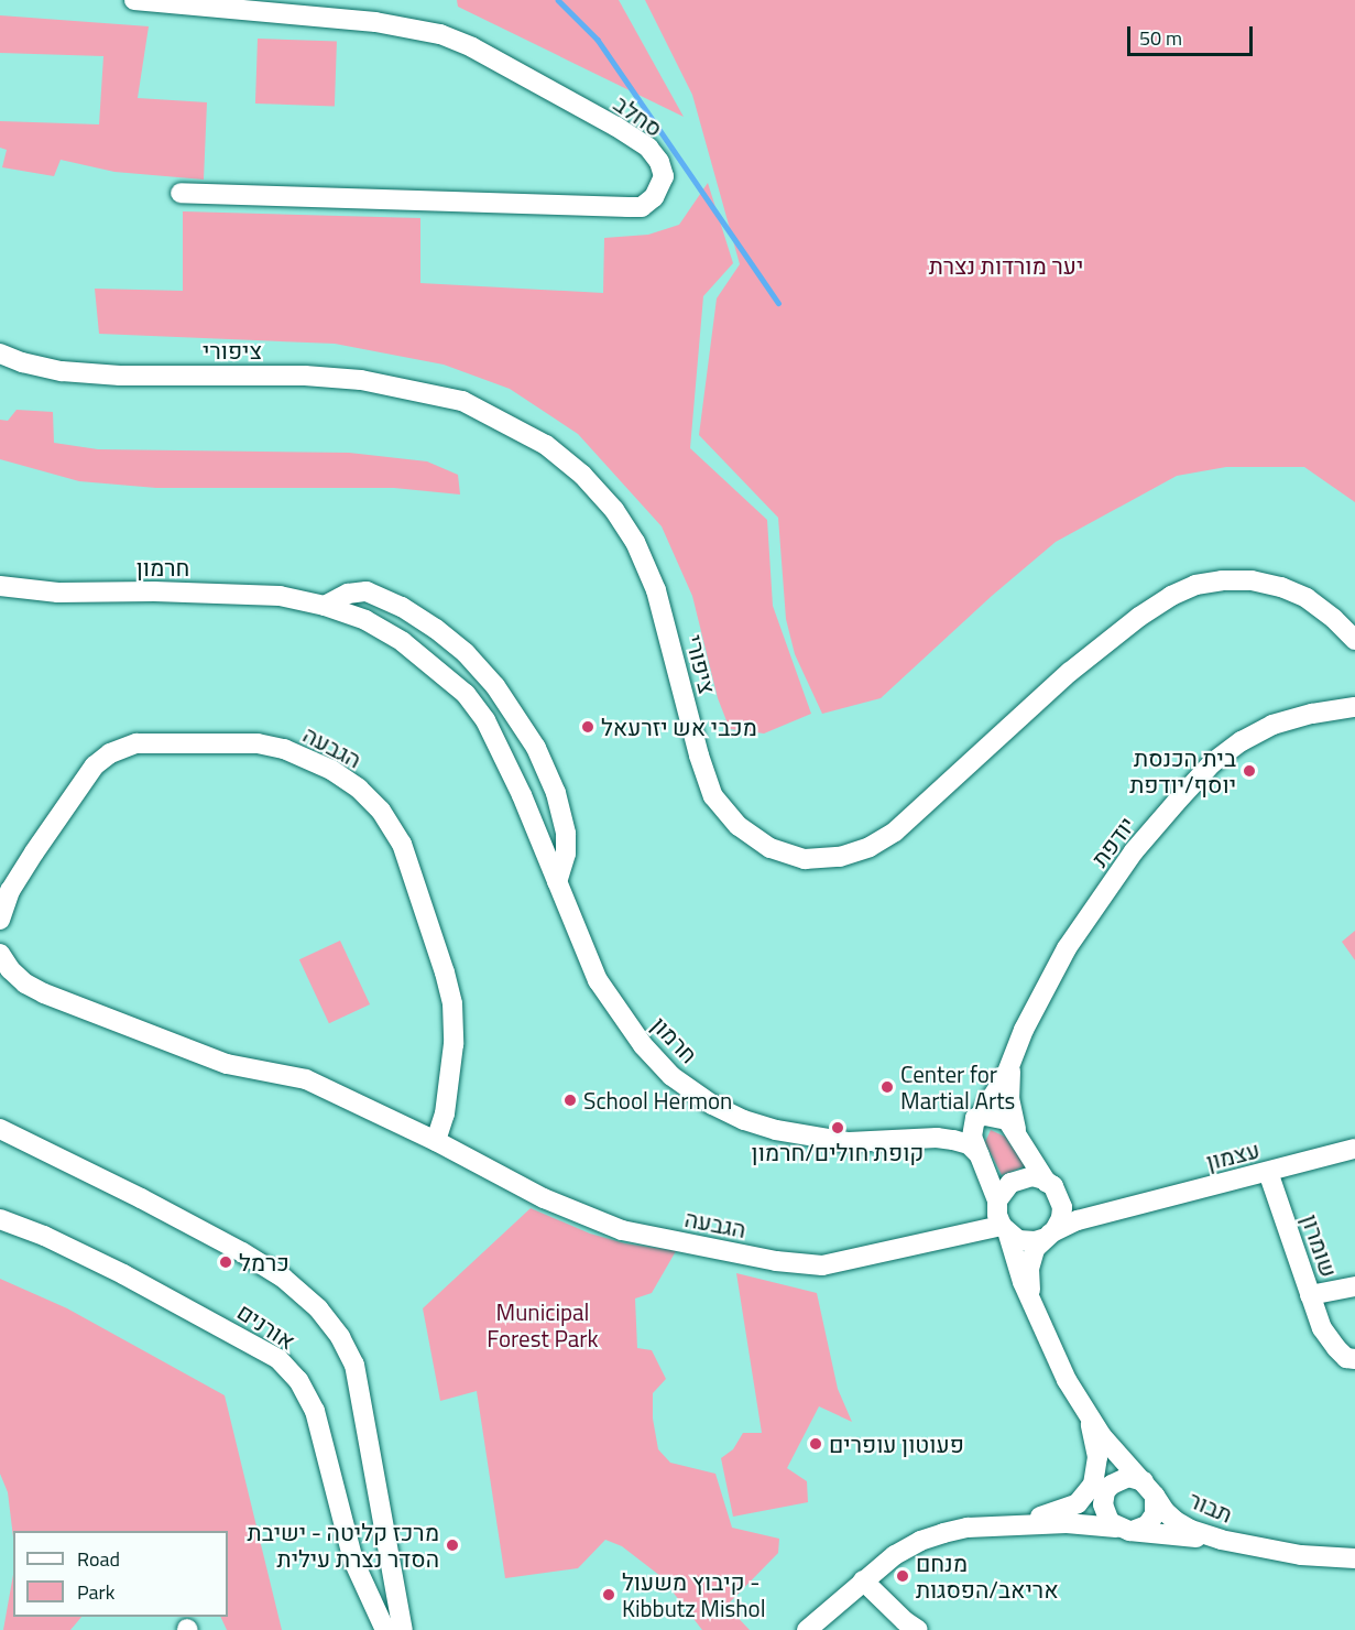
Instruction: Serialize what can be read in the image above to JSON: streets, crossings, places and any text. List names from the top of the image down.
{
  "streets": {
    "street": [
      "סחלב",
      "ציפורי",
      "חרמון",
      "הגבעה",
      "יודפת",
      "עצמון",
      "שומרון",
      "אורנים",
      "תבור"
    ]
  },
  "crossings": [
    ["חרמון", "יודפת"],
    ["הגבעה", "יודפת"],
    ["הגבעה", "עצמון"],
    ["יודפת", "עצמון"],
    ["עצמון", "שומרון"]
  ],
  "parks": ["יער מורדות נצרת", "Municipal Forest Park"],
  "places": [
    "מכבי אש יזרעאל",
    "בית הכנסת יוסף/יודפת",
    "Center for Martial Arts",
    "School Hermon",
    "קופת חולים/חרמון",
    "כרמל",
    "פעוטון עופרים",
    "מרכז קליטה - ישיבת הסדר נצרת עילית",
    "מנחם אריאב/הפסגות",
    "קיבוץ משעול - Kibbutz Mishol"
  ],
  "legend": ["Road", "Park"],
  "scale_bar": "50 m"
}
